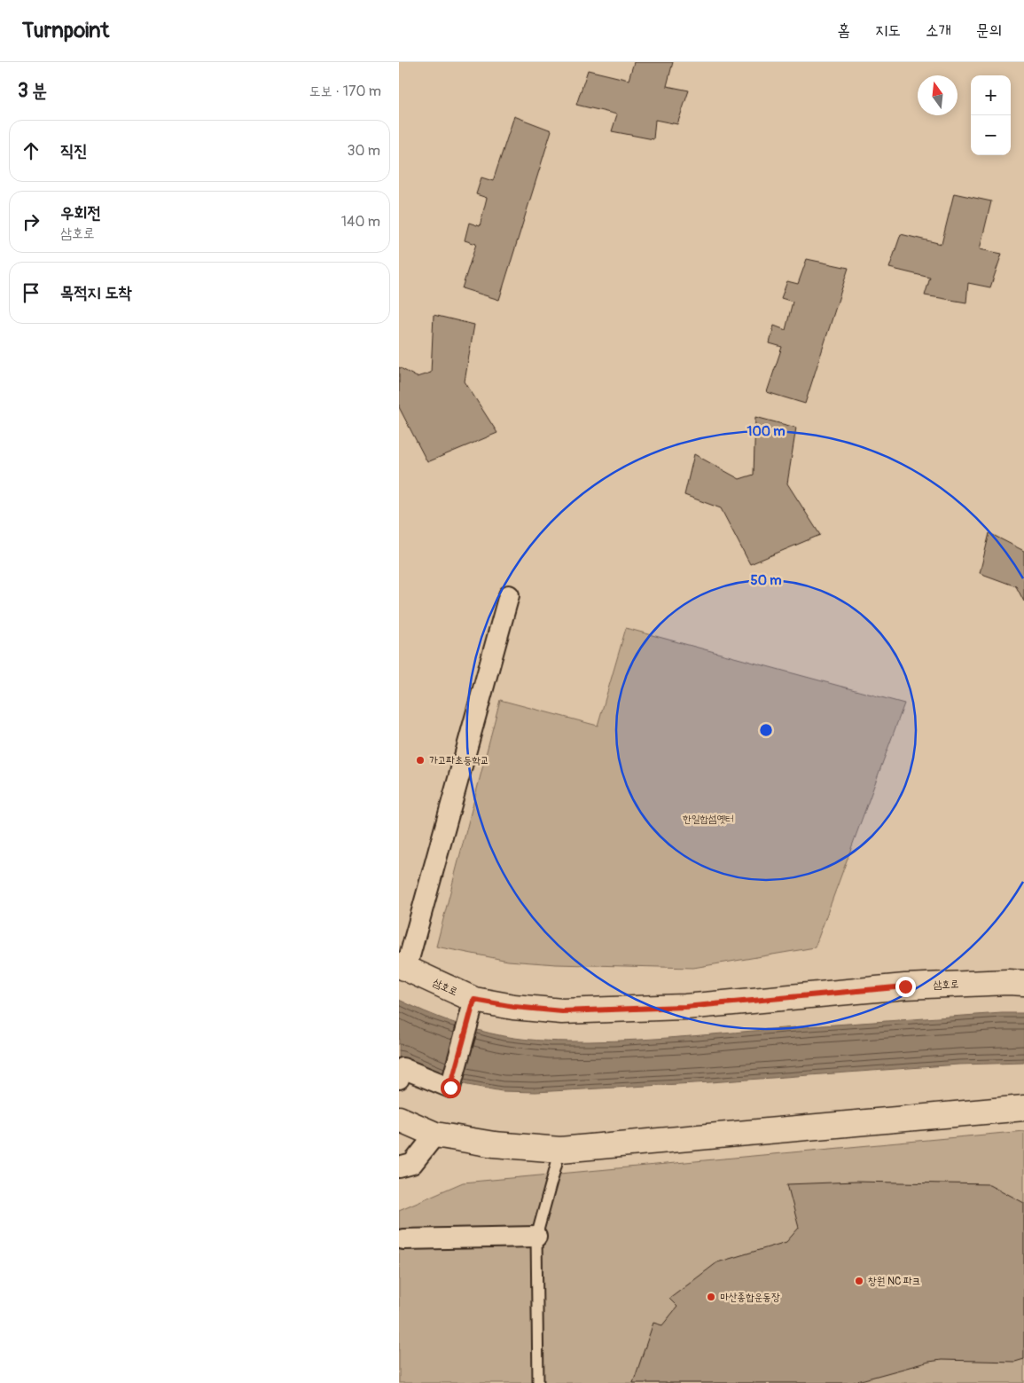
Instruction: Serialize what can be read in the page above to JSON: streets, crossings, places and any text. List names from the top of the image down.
{
  "streets": {
    "main road": ["삼호로"]
  },
  "parks": ["한일합섬옛터"],
  "places": ["가고파초등학교", "창원 NC 파크", "마산종합운동장"],
  "north": "top",
  "page": {
    "header": "Turnpoint",
    "nav": [
      "홈",
      "지도",
      "소개",
      "문의"
    ],
    "heading": ["3 분", "도보 · 170 m"],
    "map_buttons": ["+", "−"],
    "list": [
      ["직진", "30 m"],
      ["우회전", "삼호로", "140 m"],
      "목적지 도착"
    ]
  },
  "rings": ["100 m", "50 m"]
}
